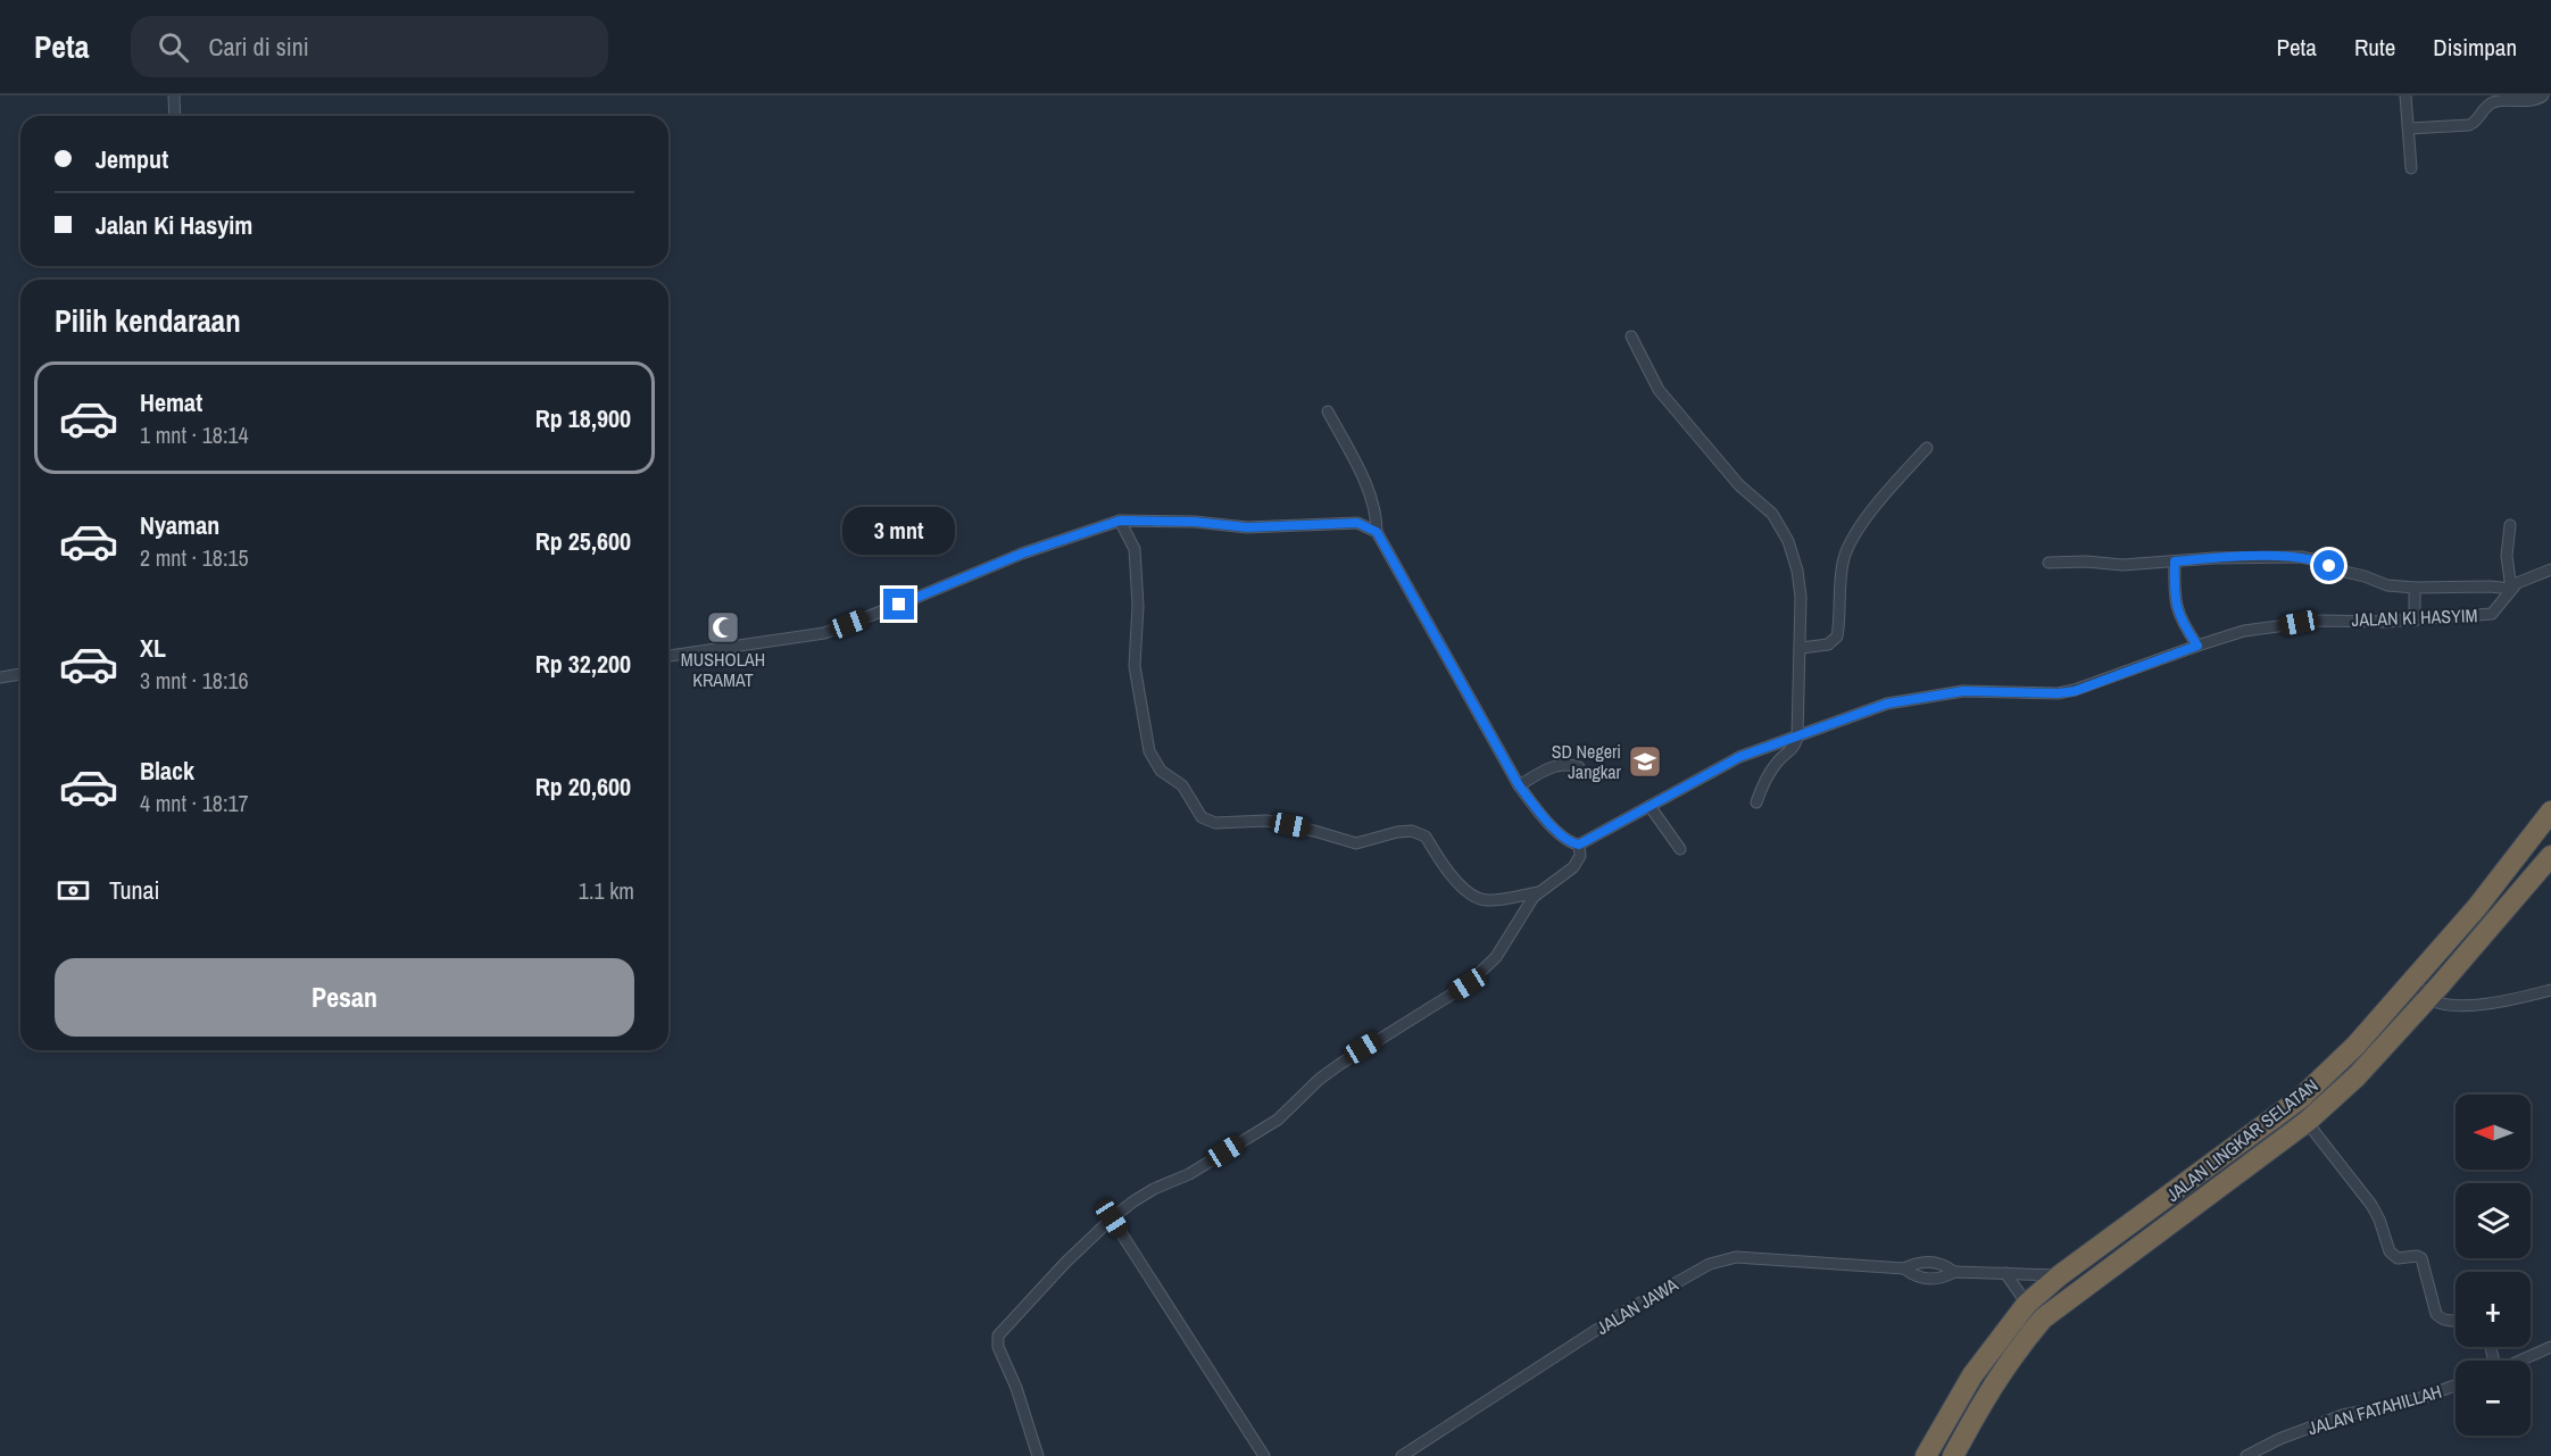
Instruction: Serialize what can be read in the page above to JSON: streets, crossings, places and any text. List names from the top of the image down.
{
  "streets": {
    "highway": ["JALAN LINGKAR SELATAN"],
    "street": ["JALAN KI HASYIM", "JALAN JAWA", "JALAN FATAHILLAH"]
  },
  "crossings": [
    ["JALAN LINGKAR SELATAN", "JALAN JAWA"]
  ],
  "places": {
    "mosque": ["MUSHOLAH KRAMAT"],
    "school or university": ["SD Negeri Jangkar"]
  },
  "north": "left",
  "page": {
    "header": "Peta",
    "search": "Cari di sini",
    "nav": ["Peta", "Rute", "Disimpan"],
    "banner": ["Jemput", "Jalan Ki Hasyim"],
    "heading": "Pilih kendaraan",
    "list": [
      {
        "name": "Hemat",
        "note": "1 mnt · 18:14",
        "value": "Rp 18,900"
      },
      {
        "name": "Nyaman",
        "note": "2 mnt · 18:15",
        "value": "Rp 25,600"
      },
      {
        "name": "XL",
        "note": "3 mnt · 18:16",
        "value": "Rp 32,200"
      },
      {
        "name": "Black",
        "note": "4 mnt · 18:17",
        "value": "Rp 20,600"
      }
    ],
    "bubble": "3 mnt",
    "pay": ["Tunai", "1.1 km"],
    "buttons": "Pesan",
    "map_buttons": ["+", "−"]
  }
}
